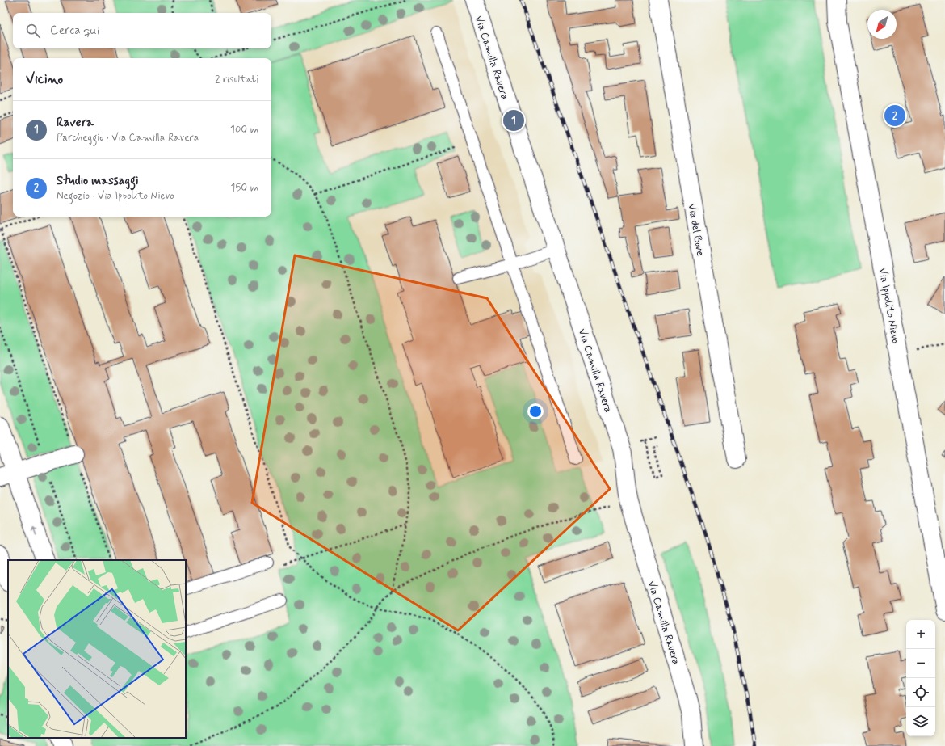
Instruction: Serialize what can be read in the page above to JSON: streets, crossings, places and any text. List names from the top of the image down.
{
  "streets": {
    "street": ["Via Camilla Ravera", "Via del Bove", "Via Ippolito Nievo"]
  },
  "north": "bottom left",
  "page": {
    "search": "Cerca qui",
    "heading": ["Vicino", "2 risultati"],
    "list": [
      {
        "mark": "1",
        "name": "Ravera",
        "note": "Parcheggio · Via Camilla Ravera",
        "value": "100 m"
      },
      {
        "mark": "2",
        "name": "Studio massaggi",
        "note": "Negozio · Via Ippolito Nievo",
        "value": "150 m"
      }
    ],
    "pins": ["2", "1"],
    "map_buttons": ["+", "−"]
  }
}
